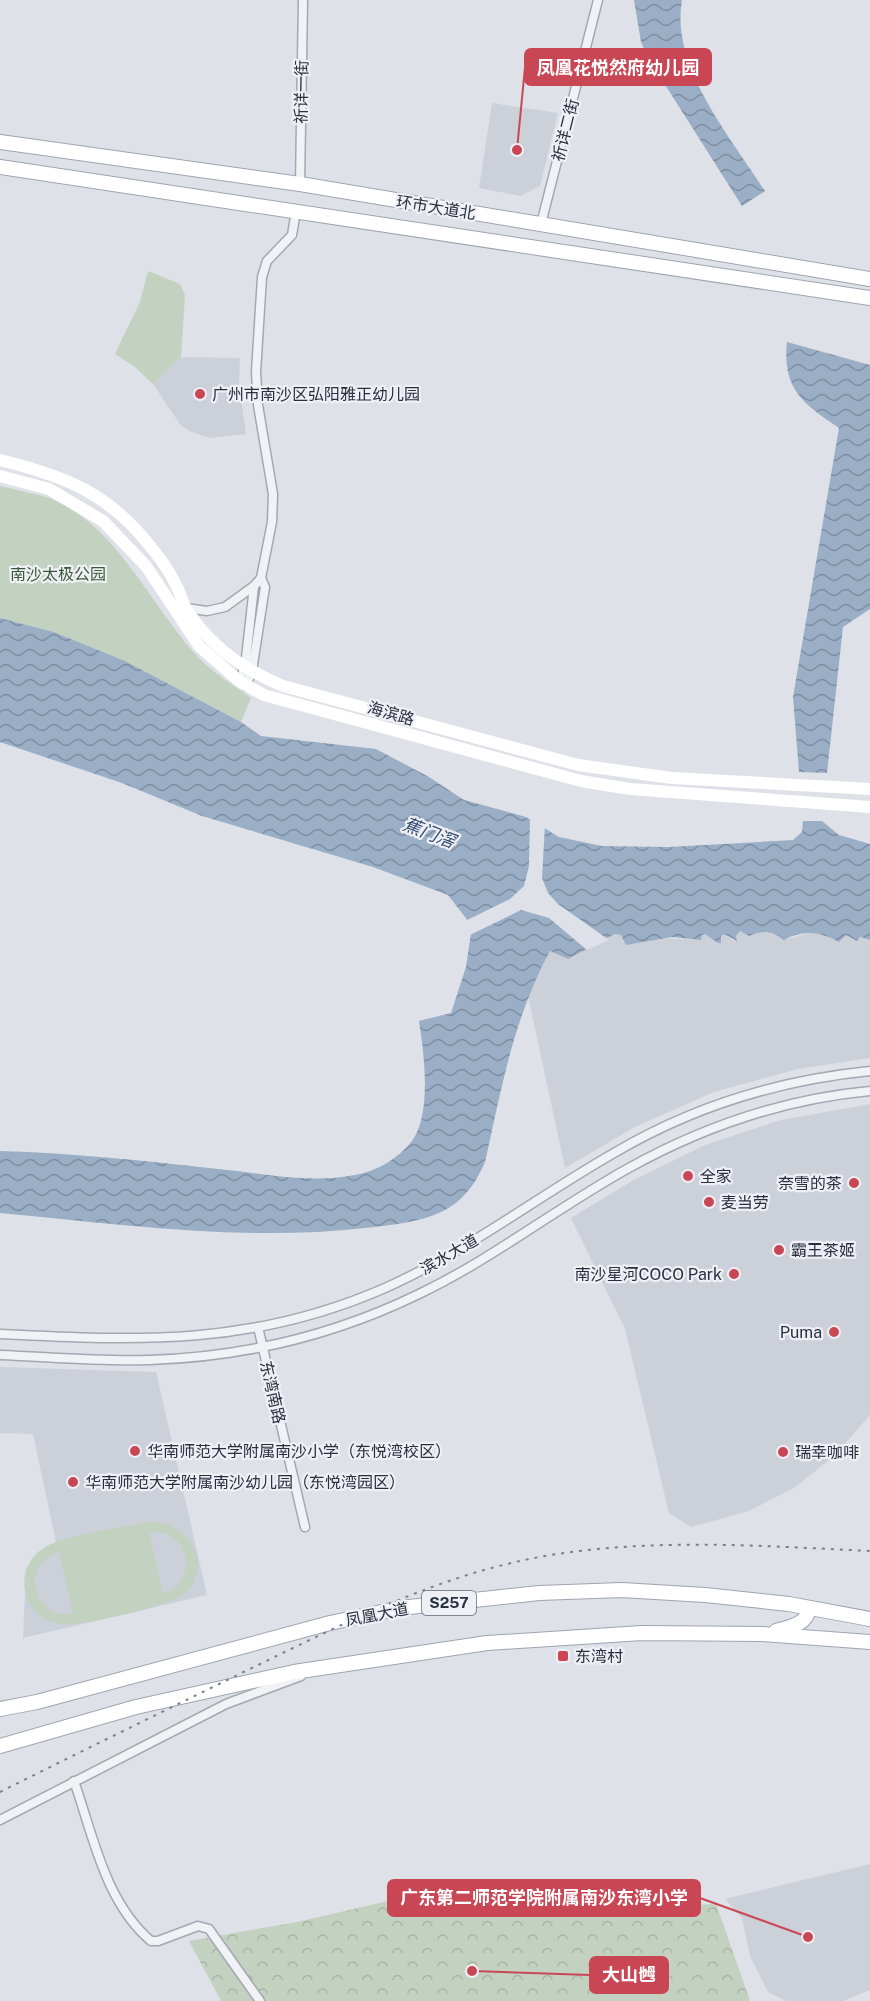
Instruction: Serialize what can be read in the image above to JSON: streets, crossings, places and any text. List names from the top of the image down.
{
  "streets": {
    "main road": ["环市大道北", "S257", "凤凰大道"],
    "street": [
      "祈详一街",
      "祈详二街",
      "海滨路",
      "滨水大道",
      "东湾南路"
    ]
  },
  "crossings": [
    ["祈详一街", "环市大道北"],
    ["祈详二街", "环市大道北"],
    ["滨水大道", "东湾南路"],
    ["S257", "凤凰大道"]
  ],
  "water": ["蕉门滘"],
  "parks": ["南沙太极公园"],
  "places": {
    "other": [
      "凤凰花悦然府幼儿园",
      "广州市南沙区弘阳雅正幼儿园",
      "全家",
      "奈雪的茶",
      "麦当劳",
      "霸王茶姬",
      "南沙星河COCO Park",
      "Puma",
      "华南师范大学附属南沙小学（东悦湾校区）",
      "瑞幸咖啡",
      "华南师范大学附属南沙幼儿园（东悦湾园区）",
      "广东第二师范学院附属南沙东湾小学",
      "大山乸"
    ],
    "transit": ["东湾村"]
  }
}
